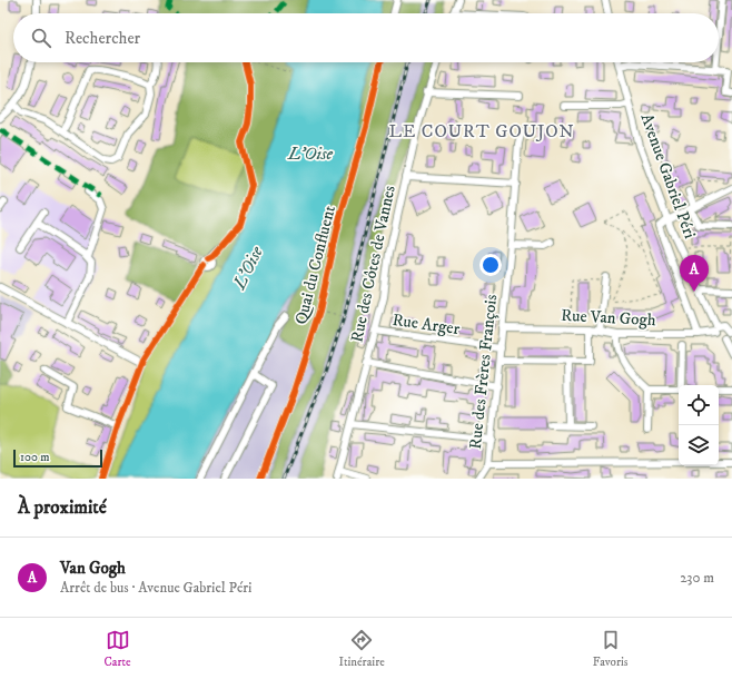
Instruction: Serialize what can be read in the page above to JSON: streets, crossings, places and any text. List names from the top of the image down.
{
  "streets": {
    "street": [
      "Avenue Gabriel Péri",
      "Rue des Côtes de Vannes",
      "Quai du Confluent",
      "Rue Van Gogh",
      "Rue Arger",
      "Rue des Frères François"
    ]
  },
  "crossings": [
    ["Avenue Gabriel Péri", "Rue Van Gogh"],
    ["Rue des Côtes de Vannes", "Rue Arger"],
    ["Rue Van Gogh", "Rue des Frères François"],
    ["Rue Arger", "Rue des Frères François"]
  ],
  "districts": ["LE COURT GOUJON"],
  "water": ["L’Oise", "L'Oise"],
  "scale_bar": "100 m",
  "page": {
    "search": "Rechercher",
    "pins": "A",
    "scale": "100 m",
    "heading": "À proximité",
    "list": [
      {
        "mark": "A",
        "name": "Van Gogh",
        "note": "Arrêt de bus · Avenue Gabriel Péri",
        "value": "230 m"
      }
    ],
    "nav": ["Carte", "Itinéraire", "Favoris"]
  }
}
